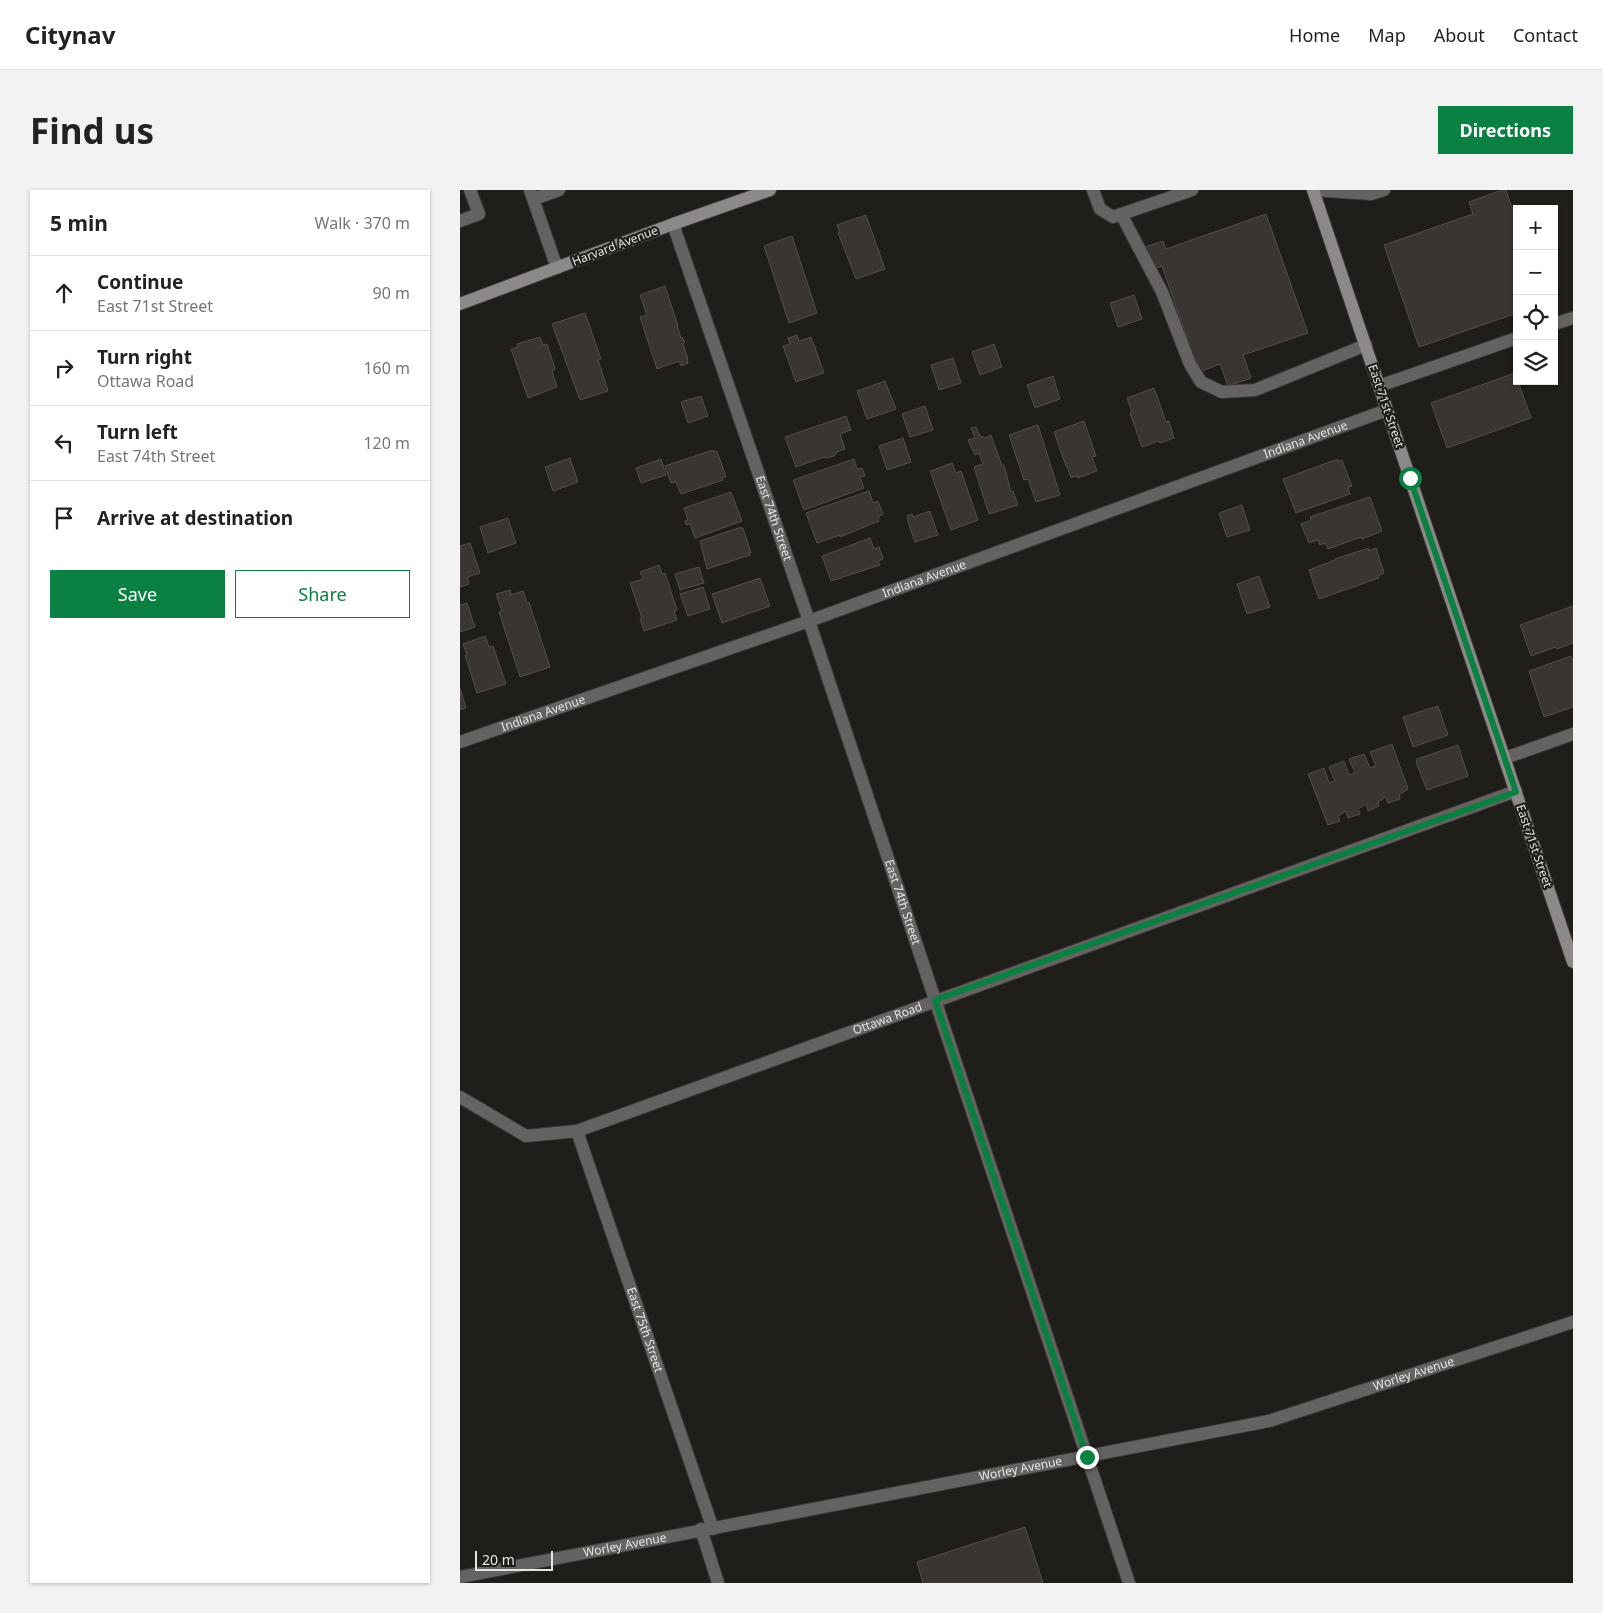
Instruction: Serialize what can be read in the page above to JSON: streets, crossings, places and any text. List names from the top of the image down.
{
  "streets": {
    "main road": ["Harvard Avenue", "East 71st Street"],
    "street": [
      "Indiana Avenue",
      "East 74th Street",
      "Ottawa Road",
      "East 75th Street",
      "Worley Avenue"
    ]
  },
  "crossings": [
    ["Harvard Avenue", "East 74th Street"],
    ["East 71st Street", "Indiana Avenue"],
    ["East 71st Street", "Ottawa Road"],
    ["Indiana Avenue", "East 74th Street"],
    ["East 74th Street", "Ottawa Road"],
    ["East 74th Street", "Worley Avenue"],
    ["Ottawa Road", "East 75th Street"],
    ["East 75th Street", "Worley Avenue"]
  ],
  "scale_bar": "20 m",
  "page": {
    "header": "Citynav",
    "nav": [
      "Home",
      "Map",
      "About",
      "Contact"
    ],
    "buttons": [
      "Directions",
      ["Save", "Share"]
    ],
    "title": "Find us",
    "heading": ["5 min", "Walk · 370 m"],
    "map_buttons": ["+", "−"],
    "list": [
      ["Continue", "East 71st Street", "90 m"],
      ["Turn right", "Ottawa Road", "160 m"],
      ["Turn left", "East 74th Street", "120 m"],
      "Arrive at destination"
    ],
    "scale": "20 m"
  }
}
